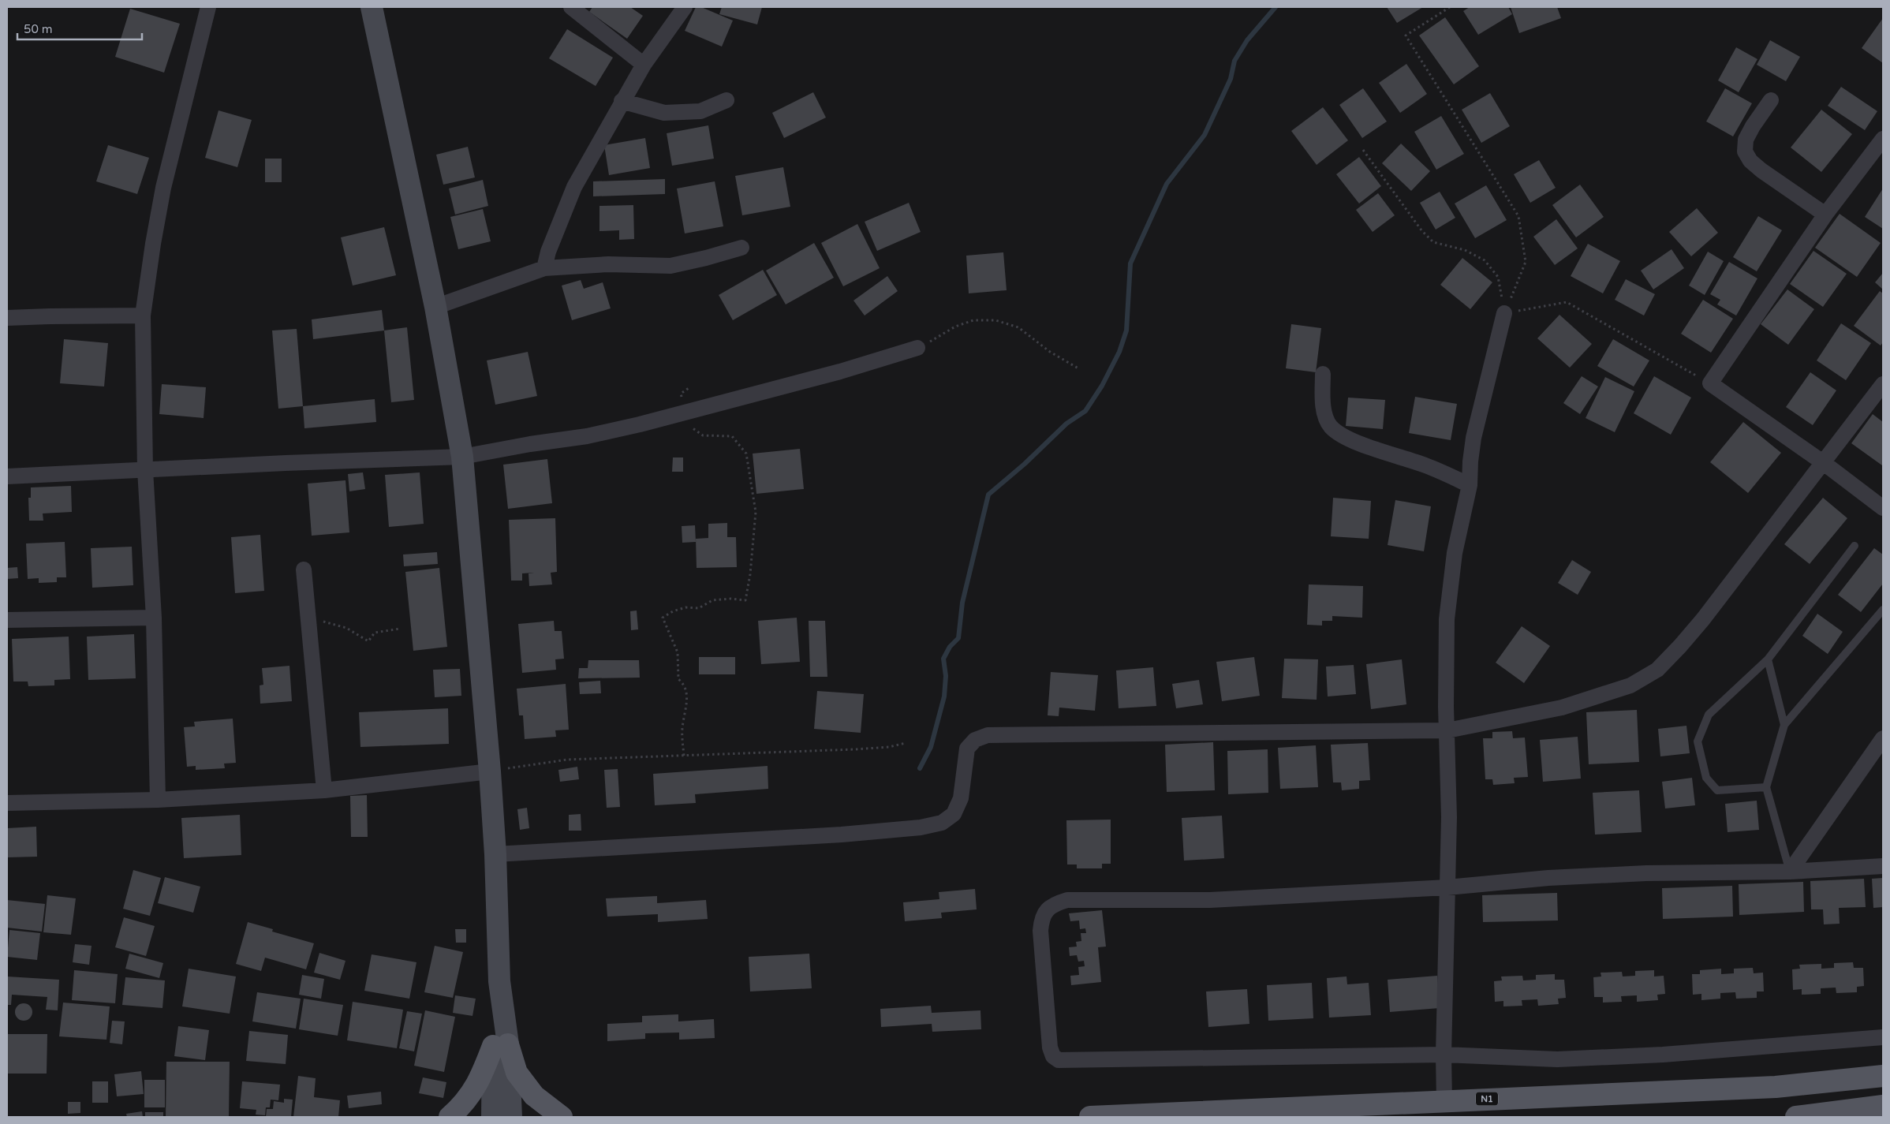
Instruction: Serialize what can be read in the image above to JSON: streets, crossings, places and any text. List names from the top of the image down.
{
  "streets": {
    "main road": ["N1"]
  },
  "scale_bar": "50 m"
}
